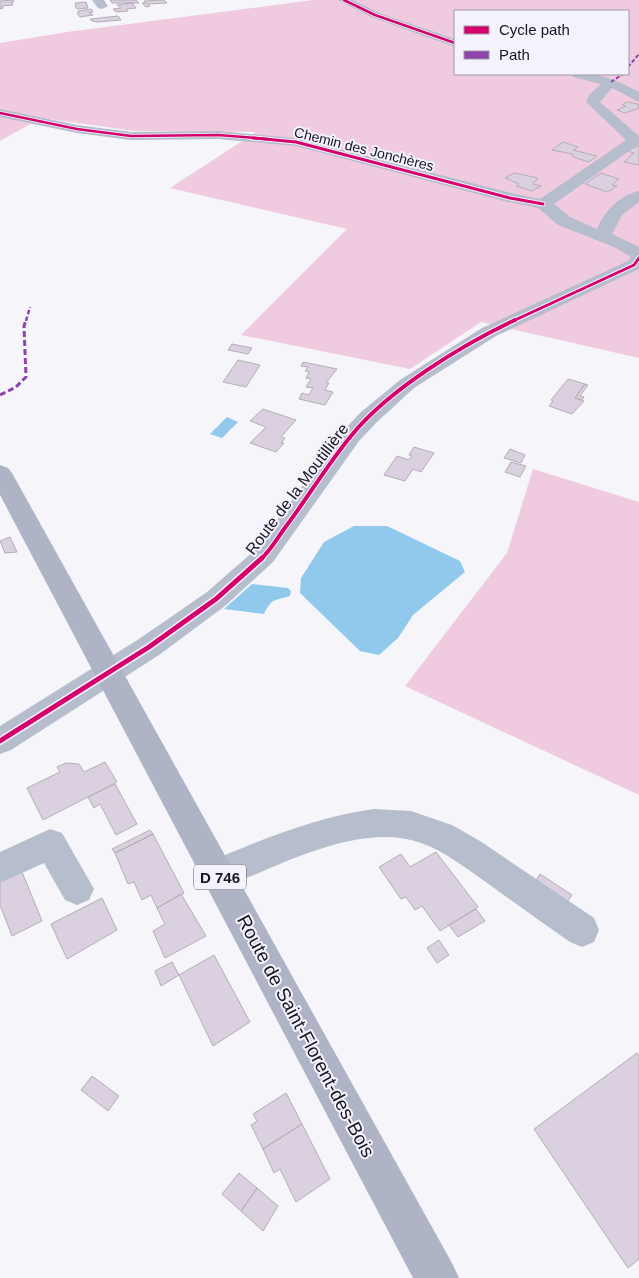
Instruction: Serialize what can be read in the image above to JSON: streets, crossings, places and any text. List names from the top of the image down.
{
  "streets": {
    "main road": ["D 746", "Route de Saint-Florent-des-Bois"],
    "street": ["Chemin des Jonchères", "Route de la Moutillière"]
  },
  "crossings": [
    ["Chemin des Jonchères", "Route de la Moutillière"],
    ["Route de la Moutillière", "Route de Saint-Florent-des-Bois"]
  ],
  "legend": ["Cycle path", "Path"]
}
